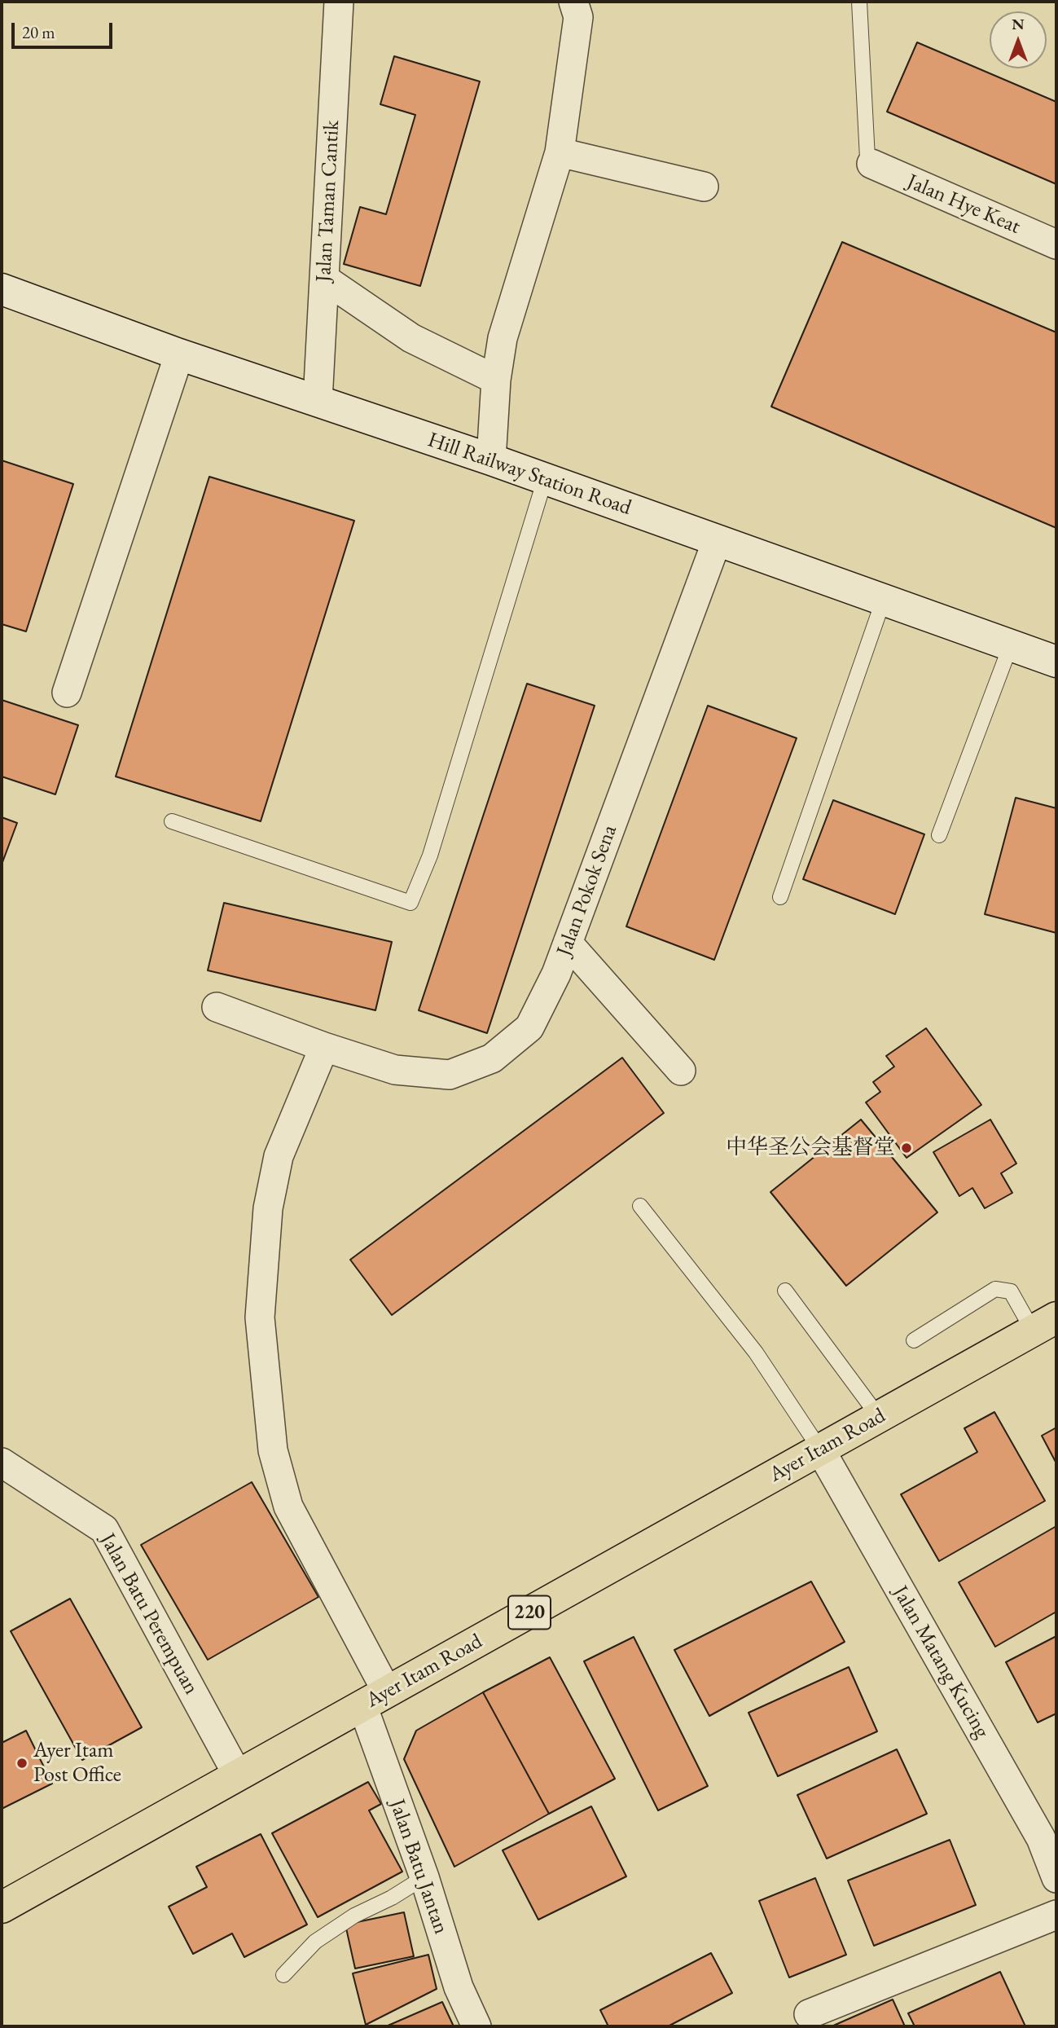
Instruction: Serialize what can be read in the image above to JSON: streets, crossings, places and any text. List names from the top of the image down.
{
  "streets": {
    "main road": ["Ayer Itam Road", "220"],
    "street": [
      "Jalan Taman Cantik",
      "Jalan Hye Keat",
      "Hill Railway Station Road",
      "Jalan Pokok Sena",
      "Jalan Batu Perempuan",
      "Jalan Matang Kucing",
      "Jalan Batu Jantan"
    ]
  },
  "crossings": [
    ["Jalan Taman Cantik", "Hill Railway Station Road"],
    ["Hill Railway Station Road", "Jalan Pokok Sena"],
    ["Jalan Pokok Sena", "Jalan Batu Jantan"],
    ["Ayer Itam Road", "Jalan Batu Perempuan"],
    ["Ayer Itam Road", "Jalan Matang Kucing"],
    ["Ayer Itam Road", "Jalan Batu Jantan"]
  ],
  "places": ["中华圣公会基督堂", "Ayer Itam Post Office"],
  "scale_bar": "20 m",
  "north": "top"
}
